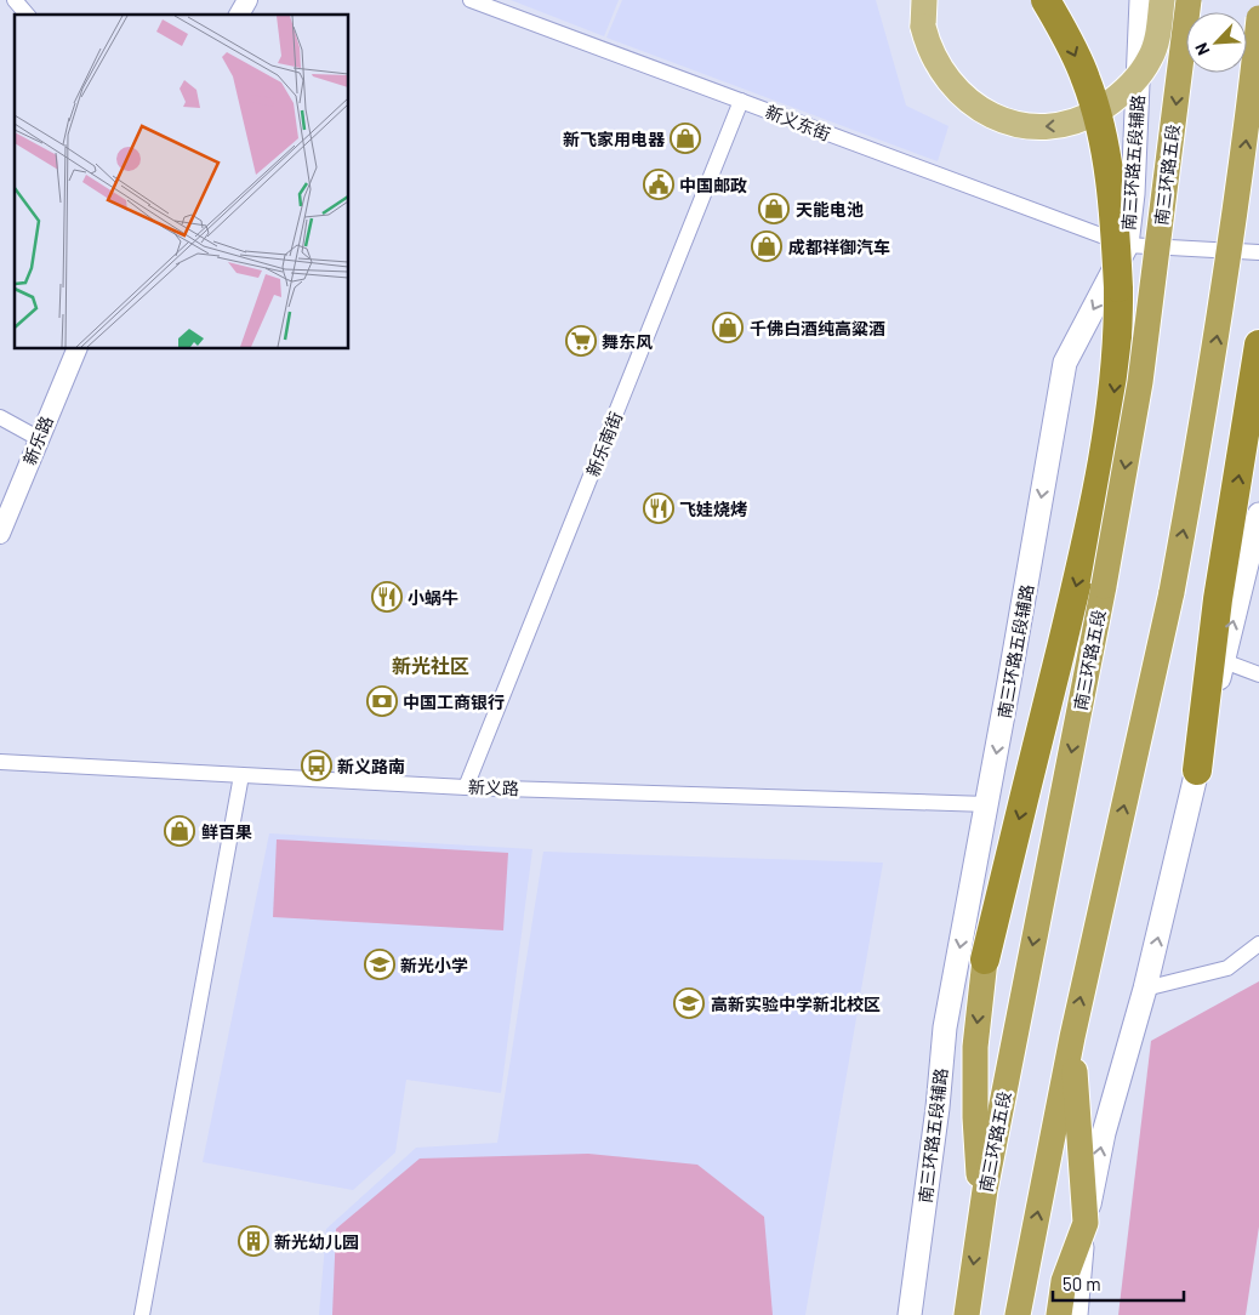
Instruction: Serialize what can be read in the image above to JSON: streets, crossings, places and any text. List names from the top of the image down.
{
  "streets": {
    "highway": ["南三环路五段"],
    "main road": ["南三环路五段辅路"],
    "street": [
      "新义东街",
      "新乐路",
      "新乐南街",
      "新义路"
    ]
  },
  "crossings": [
    ["新义东街", "南三环路五段辅路"],
    ["新义东街", "新乐南街"],
    ["南三环路五段辅路", "新义路"],
    ["新乐南街", "新义路"]
  ],
  "districts": ["新光社区"],
  "places": {
    "shop": [
      "新飞家用电器",
      "天能电池",
      "成都祥御汽车",
      "千佛白酒纯高粱酒",
      "鲜百果"
    ],
    "public building": ["中国邮政"],
    "supermarket": ["舞东风"],
    "restaurant": ["飞娃烧烤", "小蜗牛"],
    "bank": ["中国工商银行"],
    "bus stop": ["新义路南"],
    "school or university": ["新光小学", "高新实验中学新北校区"],
    "building": ["新光幼儿园"]
  },
  "scale_bar": "50 m",
  "north": "bottom left"
}
